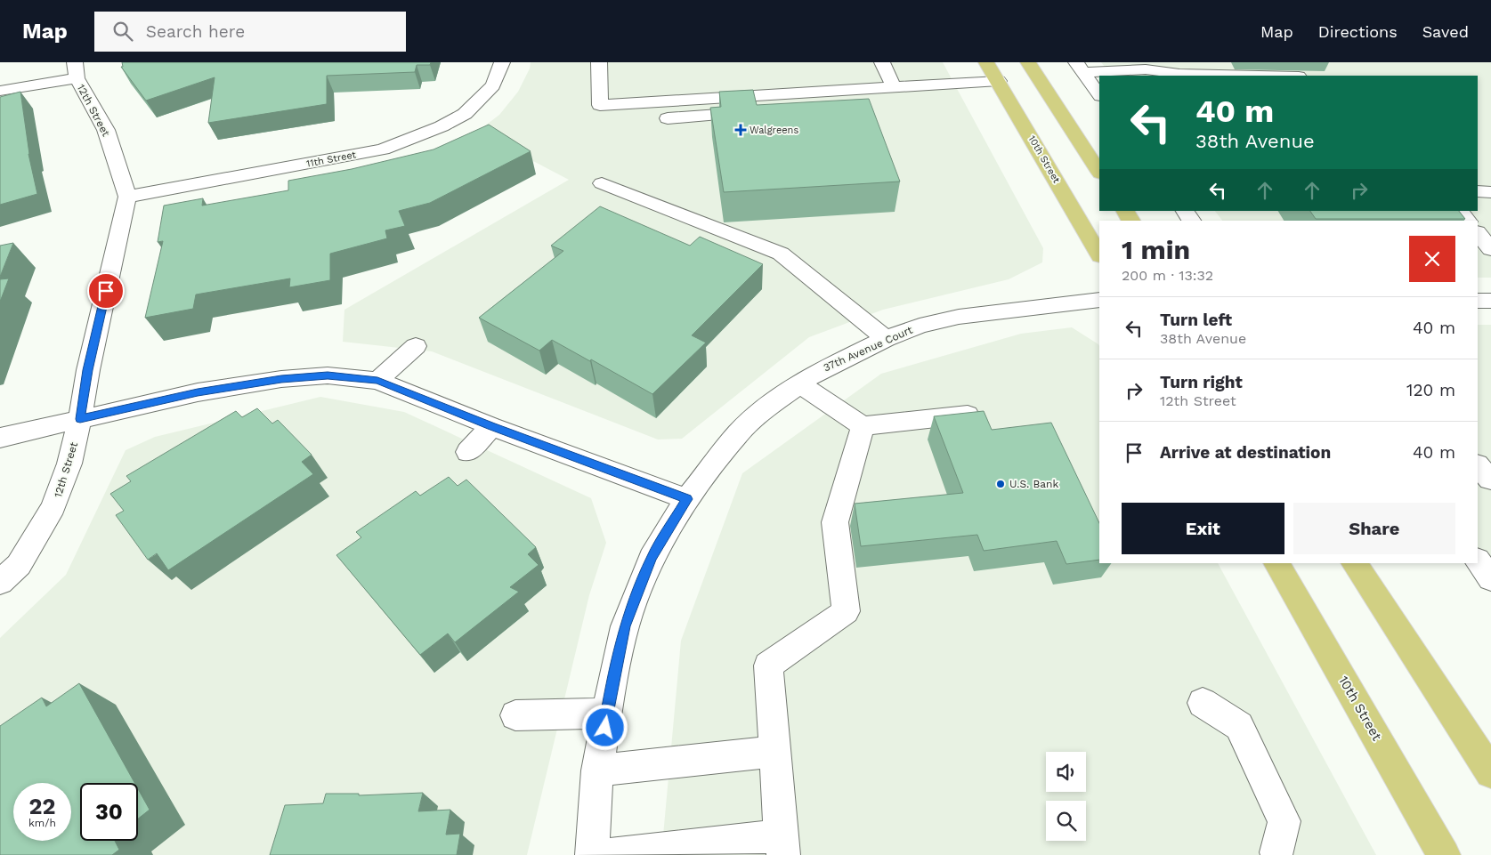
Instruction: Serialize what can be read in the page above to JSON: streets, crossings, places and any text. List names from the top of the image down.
{
  "streets": {
    "main road": ["10th Street"],
    "street": ["12th Street", "11th Street", "37th Avenue Court"]
  },
  "crossings": [
    ["12th Street", "11th Street"]
  ],
  "places": {
    "health": ["Walgreens"],
    "other": ["U.S. Bank"]
  },
  "page": {
    "header": "Map",
    "search": "Search here",
    "nav": ["Map", "Directions", "Saved"],
    "turn": ["40 m", "38th Avenue"],
    "heading": ["1 min", "200 m · 13:32"],
    "list": [
      {
        "name": "Turn left",
        "note": "38th Avenue",
        "value": "40 m"
      },
      {
        "name": "Turn right",
        "note": "12th Street",
        "value": "120 m"
      },
      {
        "name": "Arrive at destination",
        "value": "40 m"
      }
    ],
    "buttons": ["Exit", "Share"],
    "speed": "22 km/h",
    "limit": "30"
  }
}
